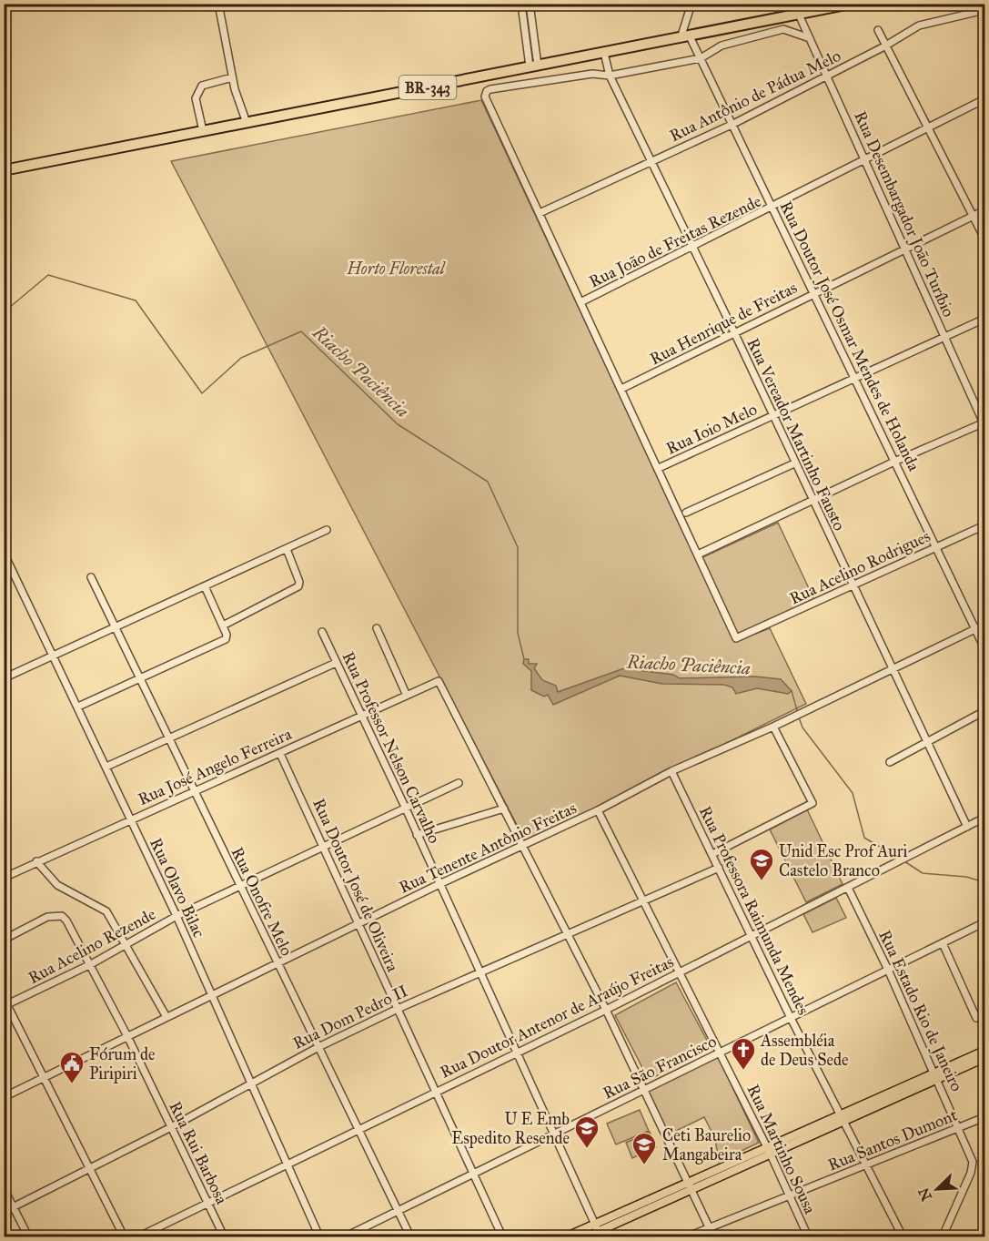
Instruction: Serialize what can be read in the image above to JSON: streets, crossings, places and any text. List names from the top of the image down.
{
  "streets": {
    "highway": ["BR-343"],
    "street": [
      "Rua Antônio de Pádua Melo",
      "Rua Desembargador João Turíbio",
      "Rua João de Freitas Rezende",
      "Rua Henrique de Freitas",
      "Rua Doutor José Osmar Mendes de Holanda",
      "Rua Ioio Melo",
      "Rua Vereador Martinho Fausto",
      "Rua Acelino Rodrigues",
      "Rua Professor Nelson Carvalho",
      "Rua José Angelo Ferreira",
      "Rua Tenente Antônio Freitas",
      "Rua Doutor José de Oliveira",
      "Rua Olavo Bilac",
      "Rua Onofre Melo",
      "Rua Professora Raimunda Mendes",
      "Rua Acelino Rezende",
      "Rua Estado Rio de Janeiro",
      "Rua Dom Pedro II",
      "Rua Doutor Antenor de Araújo Freitas",
      "Rua São Francisco",
      "Rua Santos Dumont",
      "Rua Martinho Sousa",
      "Rua Rui Barbosa"
    ]
  },
  "crossings": [
    ["BR-343", "Rua Desembargador João Turíbio"],
    ["BR-343", "Rua Doutor José Osmar Mendes de Holanda"],
    ["BR-343", "Rua Vereador Martinho Fausto"],
    ["Rua Antônio de Pádua Melo", "Rua Desembargador João Turíbio"],
    ["Rua Antônio de Pádua Melo", "Rua Doutor José Osmar Mendes de Holanda"],
    ["Rua Antônio de Pádua Melo", "Rua Vereador Martinho Fausto"],
    ["Rua Desembargador João Turíbio", "Rua João de Freitas Rezende"],
    ["Rua Desembargador João Turíbio", "Rua Henrique de Freitas"],
    ["Rua Desembargador João Turíbio", "Rua Ioio Melo"],
    ["Rua João de Freitas Rezende", "Rua Doutor José Osmar Mendes de Holanda"],
    ["Rua João de Freitas Rezende", "Rua Vereador Martinho Fausto"],
    ["Rua Henrique de Freitas", "Rua Doutor José Osmar Mendes de Holanda"],
    ["Rua Henrique de Freitas", "Rua Vereador Martinho Fausto"],
    ["Rua Doutor José Osmar Mendes de Holanda", "Rua Ioio Melo"],
    ["Rua Doutor José Osmar Mendes de Holanda", "Rua Acelino Rodrigues"],
    ["Rua Doutor José Osmar Mendes de Holanda", "Rua Tenente Antônio Freitas"],
    ["Rua Ioio Melo", "Rua Vereador Martinho Fausto"],
    ["Rua Vereador Martinho Fausto", "Rua Acelino Rodrigues"],
    ["Rua Vereador Martinho Fausto", "Rua Tenente Antônio Freitas"],
    ["Rua Vereador Martinho Fausto", "Rua Doutor Antenor de Araújo Freitas"],
    ["Rua Professor Nelson Carvalho", "Rua José Angelo Ferreira"],
    ["Rua Professor Nelson Carvalho", "Rua Tenente Antônio Freitas"],
    ["Rua Professor Nelson Carvalho", "Rua Acelino Rezende"],
    ["Rua Professor Nelson Carvalho", "Rua Dom Pedro II"],
    ["Rua Professor Nelson Carvalho", "Rua Doutor Antenor de Araújo Freitas"],
    ["Rua Professor Nelson Carvalho", "Rua São Francisco"],
    ["Rua José Angelo Ferreira", "Rua Doutor José de Oliveira"],
    ["Rua José Angelo Ferreira", "Rua Olavo Bilac"],
    ["Rua José Angelo Ferreira", "Rua Onofre Melo"],
    ["Rua Tenente Antônio Freitas", "Rua Doutor José de Oliveira"],
    ["Rua Tenente Antônio Freitas", "Rua Olavo Bilac"],
    ["Rua Tenente Antônio Freitas", "Rua Onofre Melo"],
    ["Rua Tenente Antônio Freitas", "Rua Professora Raimunda Mendes"],
    ["Rua Tenente Antônio Freitas", "Rua Martinho Sousa"],
    ["Rua Tenente Antônio Freitas", "Rua Rui Barbosa"],
    ["Rua Doutor José de Oliveira", "Rua Acelino Rezende"],
    ["Rua Doutor José de Oliveira", "Rua Dom Pedro II"],
    ["Rua Doutor José de Oliveira", "Rua Doutor Antenor de Araújo Freitas"],
    ["Rua Doutor José de Oliveira", "Rua São Francisco"],
    ["Rua Olavo Bilac", "Rua Acelino Rezende"],
    ["Rua Olavo Bilac", "Rua Dom Pedro II"],
    ["Rua Olavo Bilac", "Rua Doutor Antenor de Araújo Freitas"],
    ["Rua Onofre Melo", "Rua Acelino Rezende"],
    ["Rua Onofre Melo", "Rua Dom Pedro II"],
    ["Rua Onofre Melo", "Rua Doutor Antenor de Araújo Freitas"],
    ["Rua Onofre Melo", "Rua São Francisco"],
    ["Rua Professora Raimunda Mendes", "Rua Dom Pedro II"],
    ["Rua Professora Raimunda Mendes", "Rua Doutor Antenor de Araújo Freitas"],
    ["Rua Professora Raimunda Mendes", "Rua São Francisco"],
    ["Rua Professora Raimunda Mendes", "Rua Santos Dumont"],
    ["Rua Acelino Rezende", "Rua Rui Barbosa"],
    ["Rua Estado Rio de Janeiro", "Rua Doutor Antenor de Araújo Freitas"],
    ["Rua Estado Rio de Janeiro", "Rua São Francisco"],
    ["Rua Estado Rio de Janeiro", "Rua Santos Dumont"],
    ["Rua Dom Pedro II", "Rua Martinho Sousa"],
    ["Rua Dom Pedro II", "Rua Rui Barbosa"],
    ["Rua Doutor Antenor de Araújo Freitas", "Rua Martinho Sousa"],
    ["Rua Doutor Antenor de Araújo Freitas", "Rua Rui Barbosa"],
    ["Rua São Francisco", "Rua Martinho Sousa"],
    ["Rua Santos Dumont", "Rua Martinho Sousa"]
  ],
  "water": ["Riacho Paciência"],
  "parks": ["Horto Florestal"],
  "places": {
    "school or university": ["Unid Esc Prof Auri Castelo Branco", "U E Emb Espedito Resende", "Ceti Baurelio Mangabeira"],
    "church": ["Assembléia de Deus Sede"],
    "public building": ["Fórum de Piripiri"]
  },
  "north": "bottom left"
}
